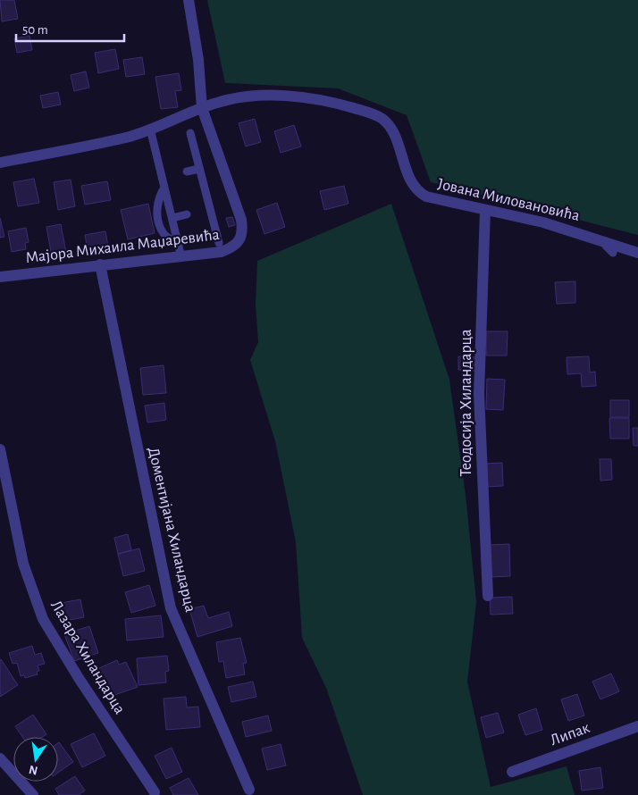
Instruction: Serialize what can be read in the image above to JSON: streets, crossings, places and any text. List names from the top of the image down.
{
  "streets": {
    "street": [
      "Јована Миловановића",
      "Мајора Михаила Маџаревића",
      "Теодосија Хиландарца",
      "Доментијана Хиландарца",
      "Лазара Хиландарца",
      "Липак"
    ]
  },
  "crossings": [
    ["Јована Миловановића", "Мајора Михаила Маџаревића"],
    ["Јована Миловановића", "Теодосија Хиландарца"],
    ["Мајора Михаила Маџаревића", "Доментијана Хиландарца"]
  ],
  "scale_bar": "50 m",
  "north": "bottom"
}
